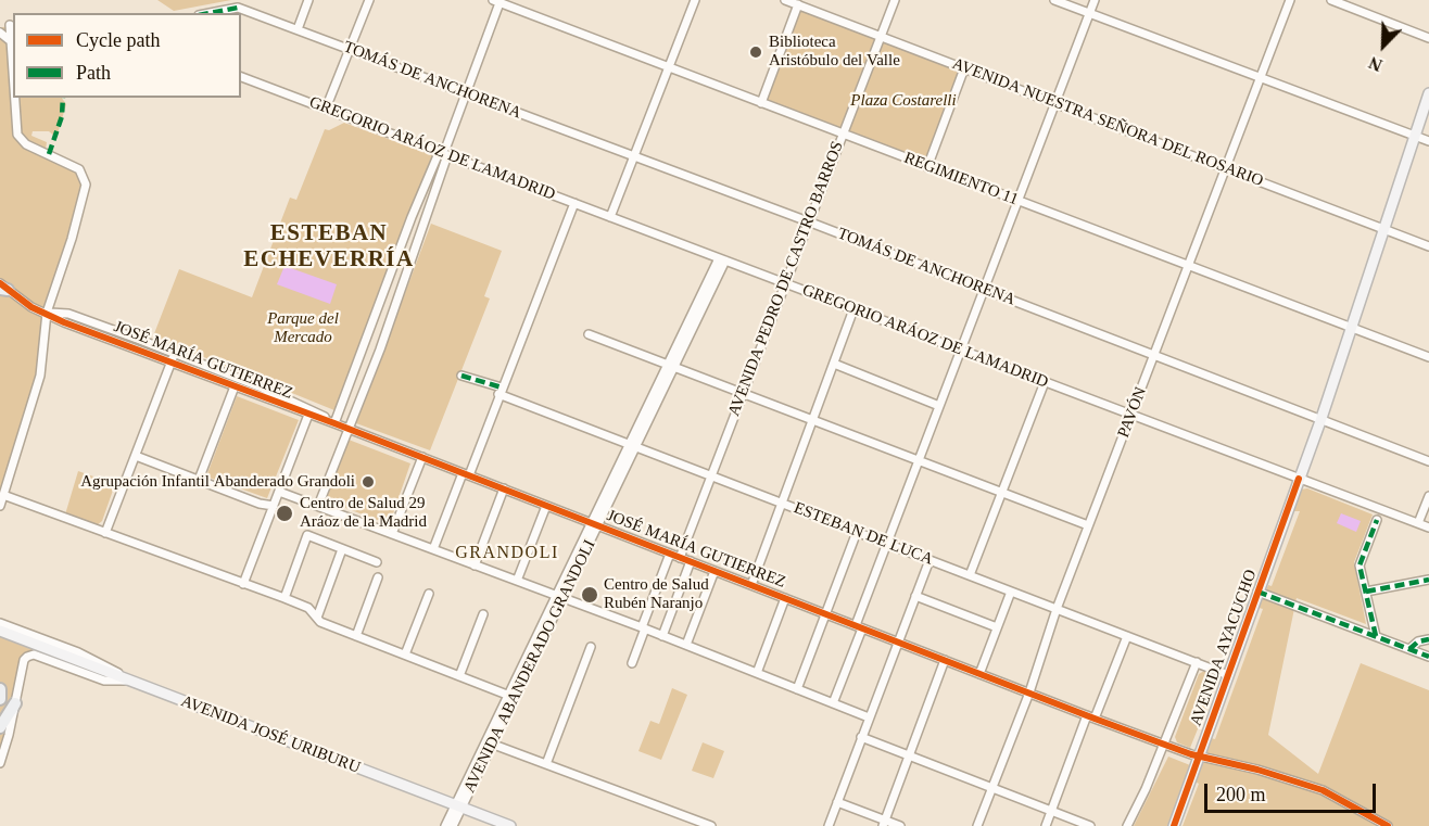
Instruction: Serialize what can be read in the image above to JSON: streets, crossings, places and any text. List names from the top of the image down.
{
  "streets": {
    "main road": ["AVENIDA AYACUCHO", "AVENIDA JOSÉ URIBURU"],
    "street": [
      "TOMÁS DE ANCHORENA",
      "AVENIDA NUESTRA SEÑORA DEL ROSARIO",
      "GREGORIO ARÁOZ DE LAMADRID",
      "REGIMIENTO 11",
      "AVENIDA PEDRO DE CASTRO BARROS",
      "JOSÉ MARÍA GUTIERREZ",
      "PAVÓN",
      "ESTEBAN DE LUCA",
      "AVENIDA ABANDERADO GRANDOLI"
    ]
  },
  "crossings": [
    ["TOMÁS DE ANCHORENA", "AVENIDA PEDRO DE CASTRO BARROS"],
    ["TOMÁS DE ANCHORENA", "PAVÓN"],
    ["TOMÁS DE ANCHORENA", "AVENIDA AYACUCHO"],
    ["AVENIDA NUESTRA SEÑORA DEL ROSARIO", "AVENIDA PEDRO DE CASTRO BARROS"],
    ["AVENIDA NUESTRA SEÑORA DEL ROSARIO", "PAVÓN"],
    ["AVENIDA NUESTRA SEÑORA DEL ROSARIO", "AVENIDA AYACUCHO"],
    ["GREGORIO ARÁOZ DE LAMADRID", "AVENIDA PEDRO DE CASTRO BARROS"],
    ["GREGORIO ARÁOZ DE LAMADRID", "PAVÓN"],
    ["GREGORIO ARÁOZ DE LAMADRID", "AVENIDA AYACUCHO"],
    ["GREGORIO ARÁOZ DE LAMADRID", "AVENIDA ABANDERADO GRANDOLI"],
    ["REGIMIENTO 11", "AVENIDA PEDRO DE CASTRO BARROS"],
    ["REGIMIENTO 11", "PAVÓN"],
    ["REGIMIENTO 11", "AVENIDA AYACUCHO"],
    ["AVENIDA PEDRO DE CASTRO BARROS", "JOSÉ MARÍA GUTIERREZ"],
    ["AVENIDA PEDRO DE CASTRO BARROS", "ESTEBAN DE LUCA"],
    ["JOSÉ MARÍA GUTIERREZ", "PAVÓN"],
    ["JOSÉ MARÍA GUTIERREZ", "AVENIDA AYACUCHO"],
    ["JOSÉ MARÍA GUTIERREZ", "AVENIDA ABANDERADO GRANDOLI"],
    ["PAVÓN", "ESTEBAN DE LUCA"],
    ["ESTEBAN DE LUCA", "AVENIDA AYACUCHO"],
    ["ESTEBAN DE LUCA", "AVENIDA ABANDERADO GRANDOLI"],
    ["AVENIDA ABANDERADO GRANDOLI", "AVENIDA JOSÉ URIBURU"]
  ],
  "districts": ["ESTEBAN ECHEVERRÍA", "GRANDOLI"],
  "parks": ["Plaza Costarelli", "Parque del Mercado"],
  "places": [
    "Biblioteca Aristóbulo del Valle",
    "Agrupación Infantil Abanderado Grandoli",
    "Centro de Salud 29 Aráoz de la Madrid",
    "Centro de Salud Rubén Naranjo"
  ],
  "legend": ["Cycle path", "Path"],
  "scale_bar": "200 m",
  "north": "bottom left"
}
